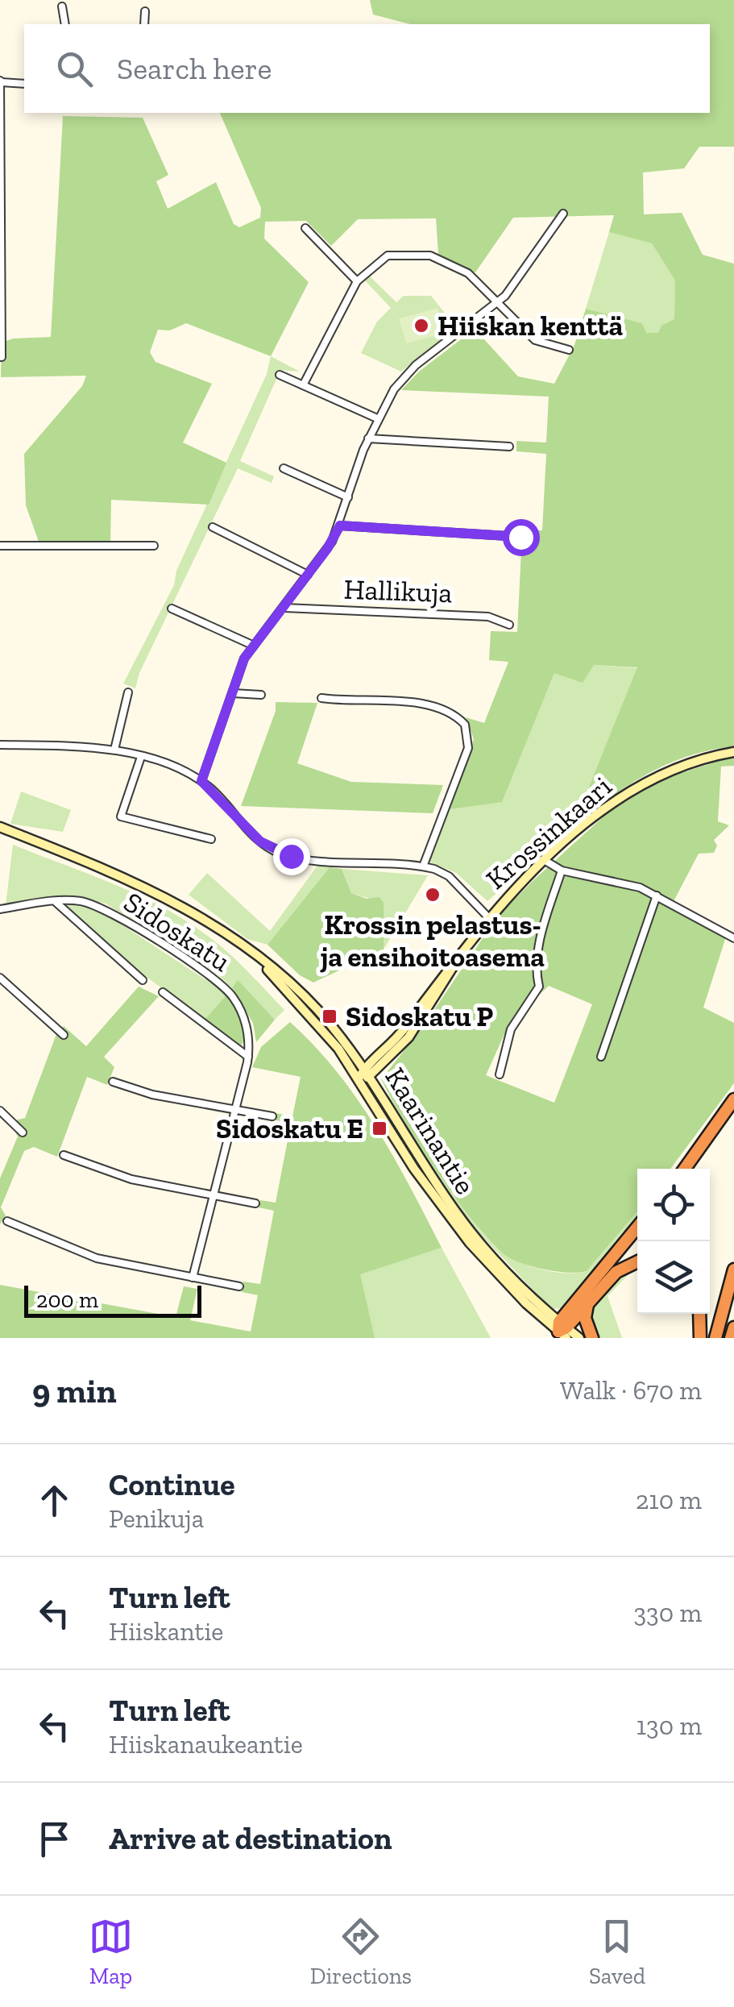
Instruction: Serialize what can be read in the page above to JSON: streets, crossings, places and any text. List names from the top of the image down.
{
  "streets": {
    "main road": ["Krossinkaari", "Kaarinantie"],
    "street": ["Hallikuja", "Sidoskatu"]
  },
  "crossings": [
    ["Krossinkaari", "Kaarinantie"]
  ],
  "places": {
    "other": ["Hiiskan kenttä", "Krossin pelastus- ja ensihoitoasema"],
    "transit": ["Sidoskatu P", "Sidoskatu E"]
  },
  "scale_bar": "200 m",
  "page": {
    "search": "Search here",
    "scale": "200 m",
    "heading": ["9 min", "Walk · 670 m"],
    "list": [
      ["Continue", "Penikuja", "210 m"],
      ["Turn left", "Hiiskantie", "330 m"],
      ["Turn left", "Hiiskanaukeantie", "130 m"],
      "Arrive at destination"
    ],
    "nav": ["Map", "Directions", "Saved"]
  }
}
